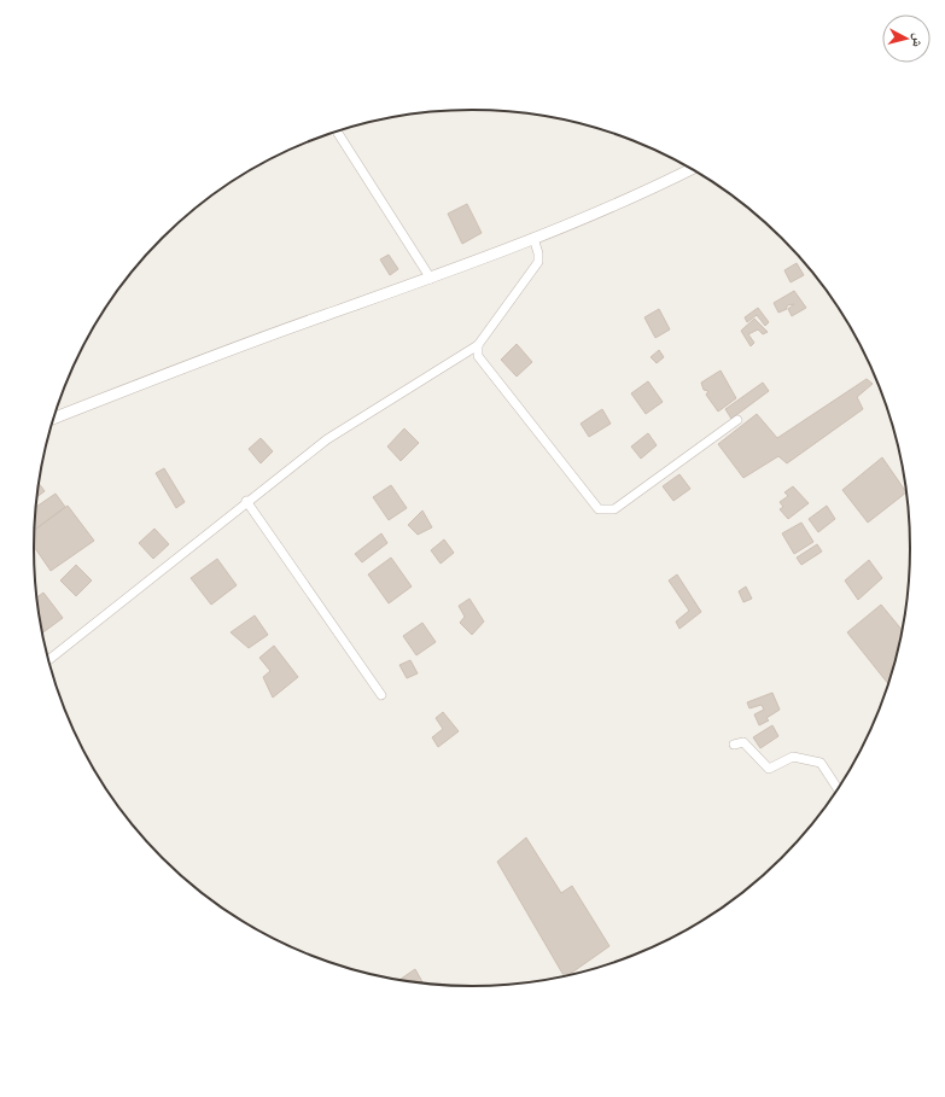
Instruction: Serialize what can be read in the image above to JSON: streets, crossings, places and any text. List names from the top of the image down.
{
  "north": "right"
}
